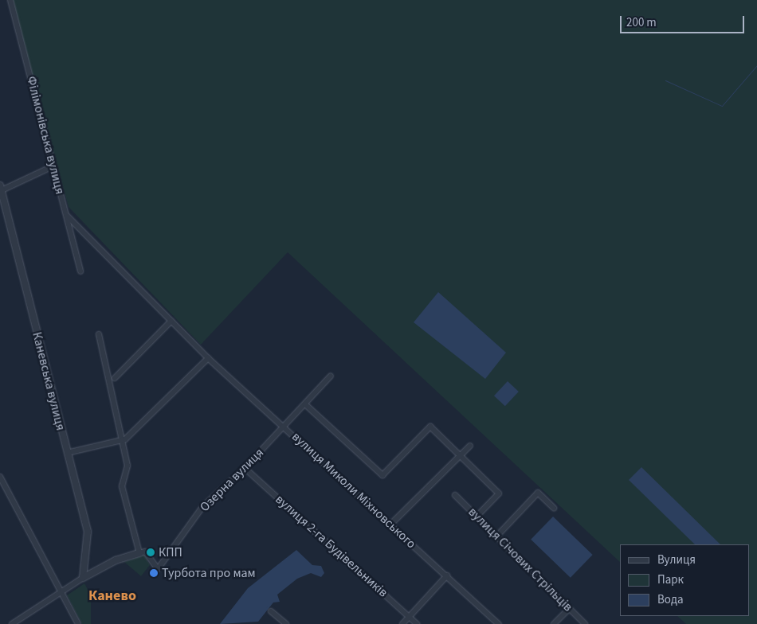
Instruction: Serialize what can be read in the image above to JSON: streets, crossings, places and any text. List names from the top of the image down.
{
  "streets": {
    "street": [
      "Філімонівська вулиця",
      "Каневська вулиця",
      "Озерна вулиця",
      "вулиця Миколи Міхновського",
      "вулиця 2-га Будівельників",
      "вулиця Січових Стрільців"
    ]
  },
  "crossings": [
    ["Філімонівська вулиця", "вулиця Миколи Міхновського"],
    ["Озерна вулиця", "вулиця Миколи Міхновського"],
    ["Озерна вулиця", "вулиця 2-га Будівельників"]
  ],
  "districts": ["Канево"],
  "places": ["КПП", "Турбота про мам"],
  "legend": ["Вулиця", "Парк", "Вода"],
  "scale_bar": "200 m"
}
